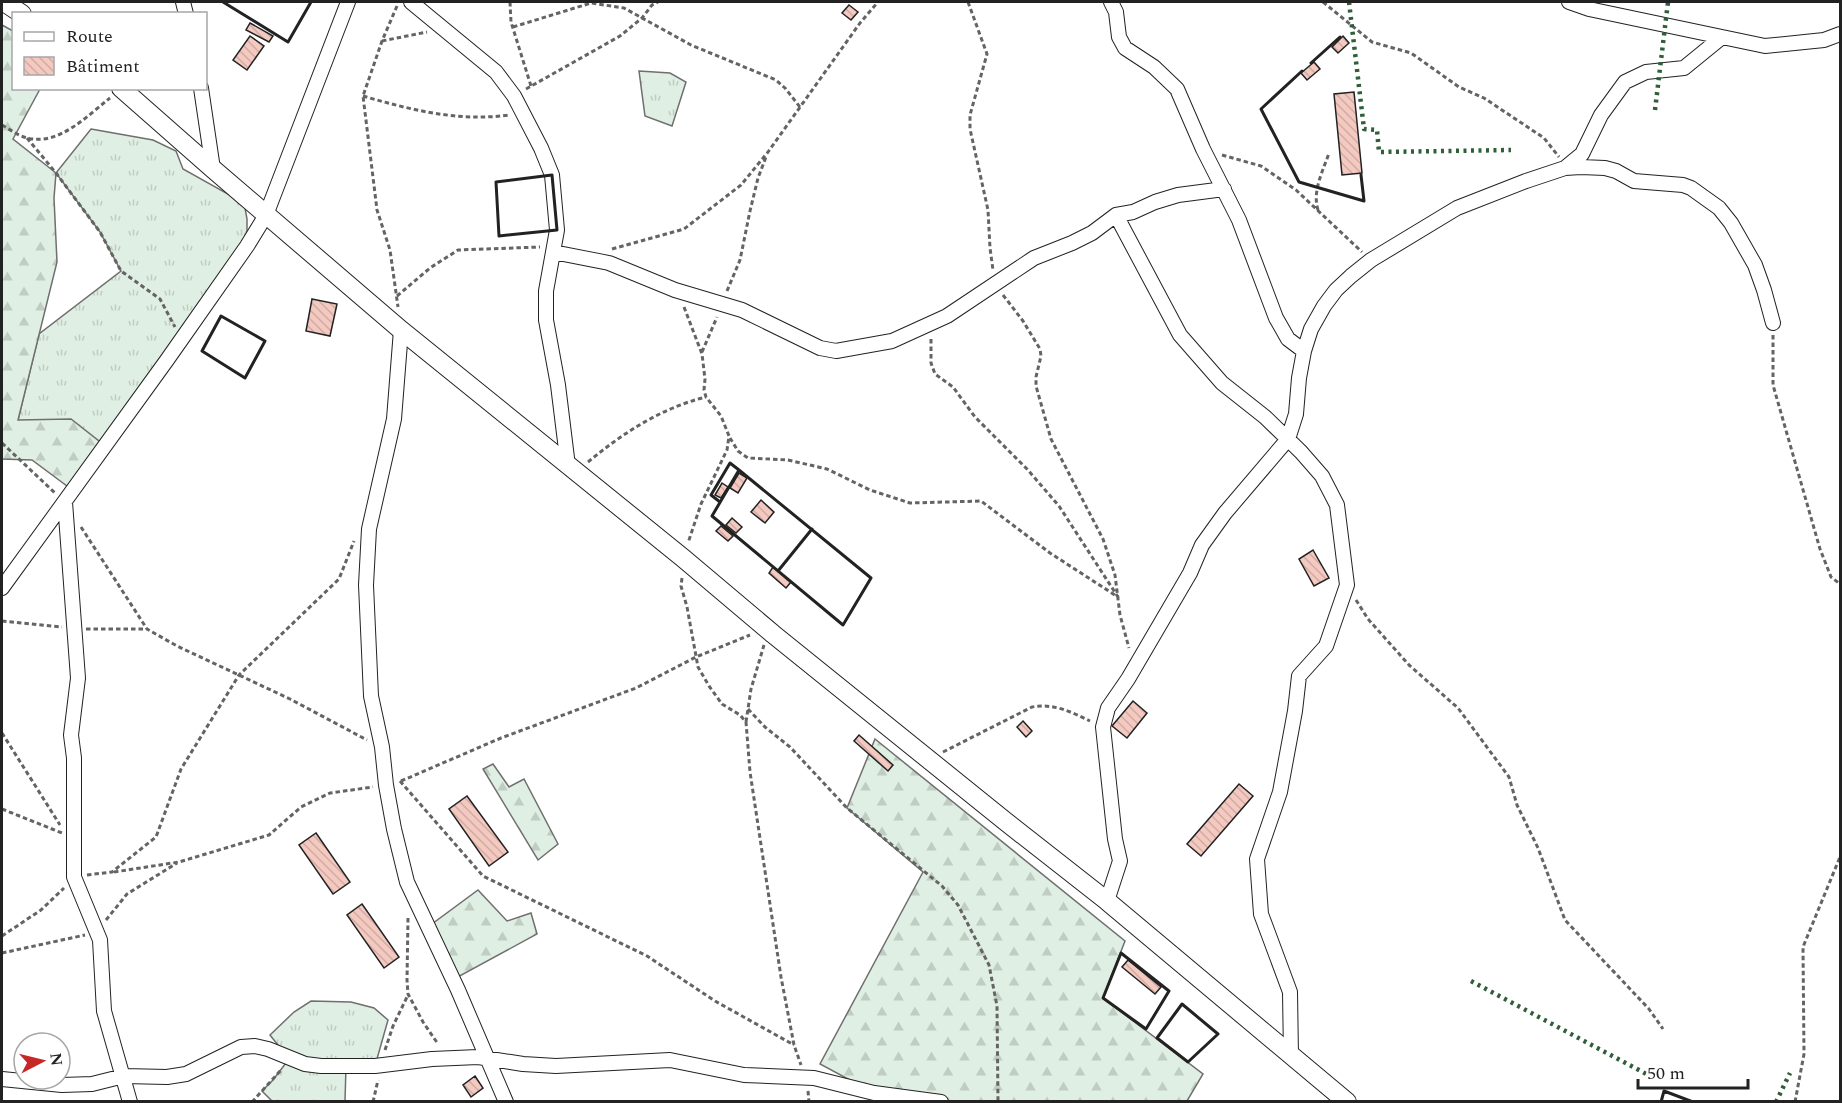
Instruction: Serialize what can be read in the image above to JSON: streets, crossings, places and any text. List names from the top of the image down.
{
  "legend": ["Route", "Bâtiment"],
  "scale_bar": "50 m",
  "north": "right"
}
